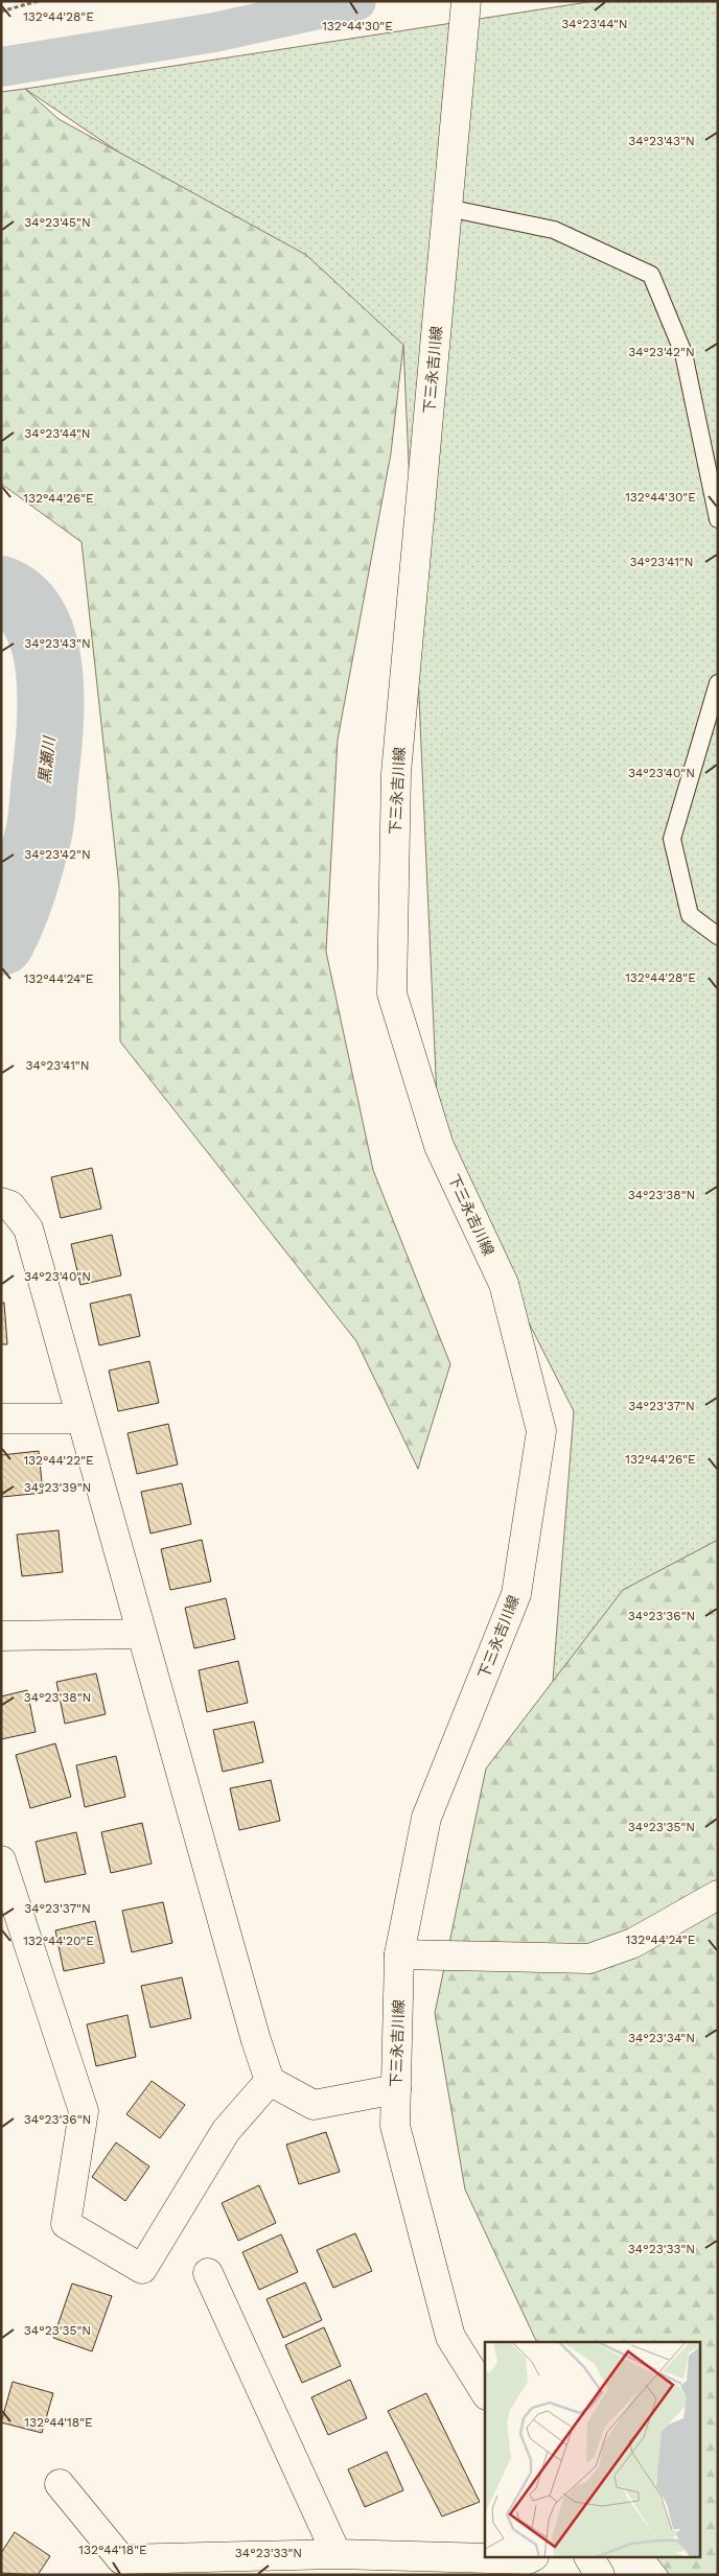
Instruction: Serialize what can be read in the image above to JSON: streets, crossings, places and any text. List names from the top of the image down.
{
  "streets": {
    "street": ["下三永吉川線"]
  },
  "water": ["黒瀬川"],
  "coordinates": [
    "132°44'28\"E",
    "34°23'44\"N",
    "132°44'30\"E",
    "34°23'43\"N",
    "34°23'45\"N",
    "34°23'42\"N",
    "132°44'26\"E",
    "34°23'41\"N",
    "34°23'40\"N",
    "132°44'24\"E",
    "34°23'38\"N",
    "34°23'37\"N",
    "132°44'22\"E",
    "34°23'39\"N",
    "34°23'36\"N",
    "34°23'35\"N",
    "132°44'20\"E",
    "34°23'34\"N",
    "34°23'33\"N",
    "132°44'18\"E"
  ]
}
